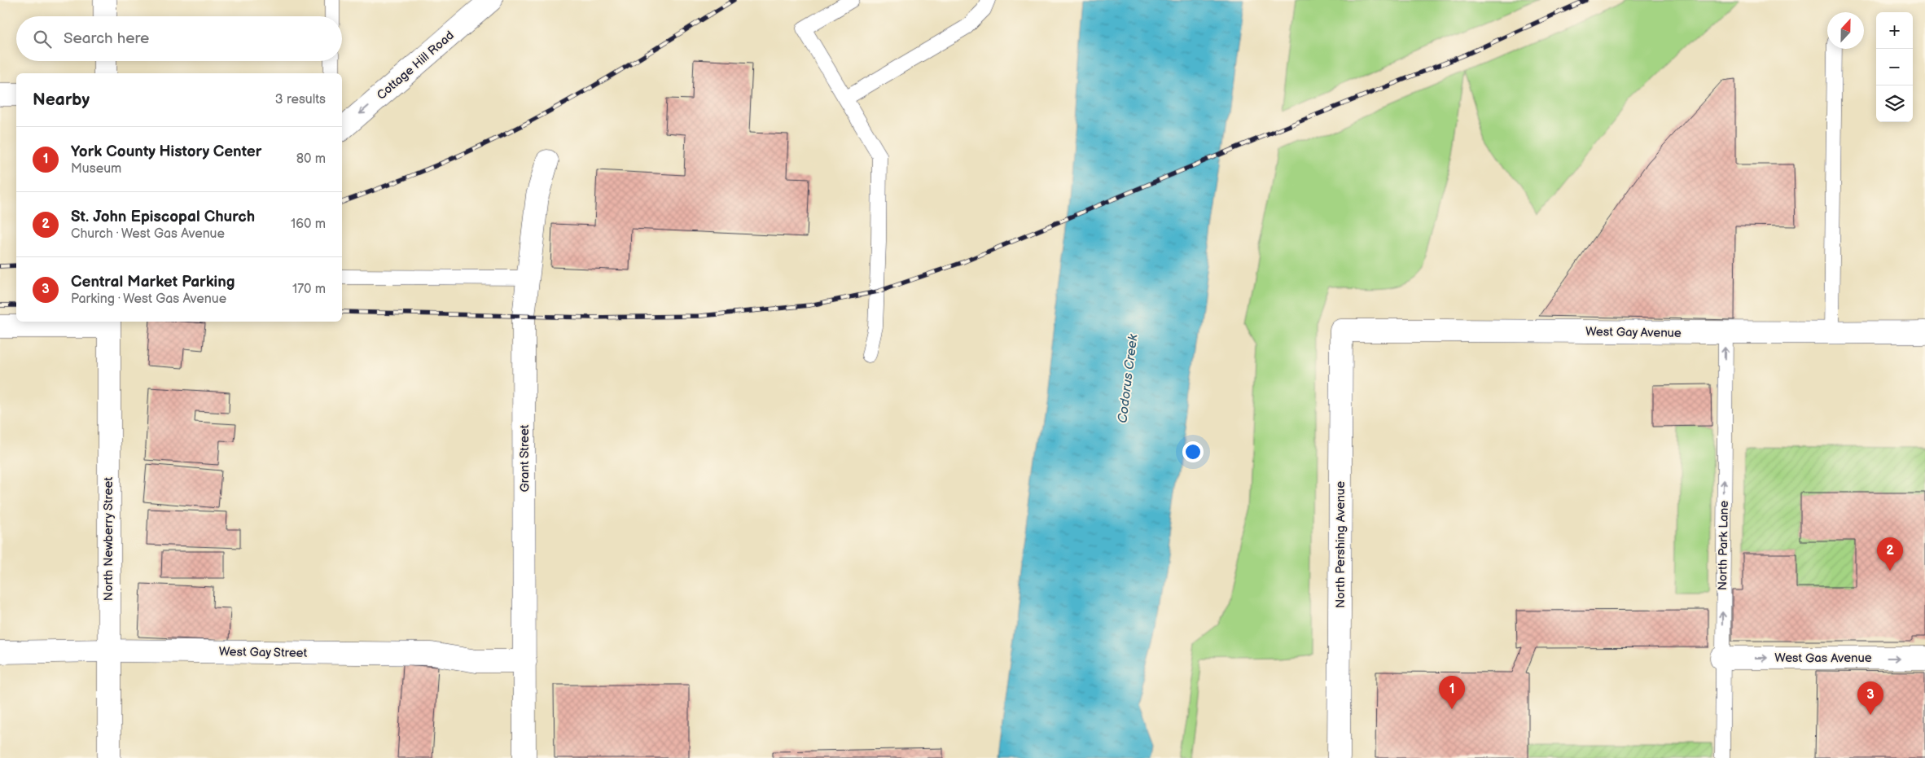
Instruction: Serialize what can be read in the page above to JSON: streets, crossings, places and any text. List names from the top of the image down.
{
  "streets": {
    "street": [
      "Cottage Hill Road",
      "West Gay Avenue",
      "Grant Street",
      "North Newberry Street",
      "North Pershing Avenue",
      "West Gay Street",
      "West Gas Avenue"
    ],
    "lane": ["North Park Lane"]
  },
  "crossings": [
    ["West Gay Avenue", "North Pershing Avenue"],
    ["West Gay Avenue", "North Park Lane"],
    ["Grant Street", "West Gay Street"],
    ["North Newberry Street", "West Gay Street"],
    ["North Park Lane", "West Gas Avenue"]
  ],
  "one_way": ["Cottage Hill Road", "North Park Lane", "West Gas Avenue"],
  "water": ["Codorus Creek"],
  "north": "top",
  "page": {
    "map_buttons": ["+", "−"],
    "search": "Search here",
    "heading": ["Nearby", "3 results"],
    "list": [
      {
        "mark": "1",
        "name": "York County History Center",
        "note": "Museum",
        "value": "80 m"
      },
      {
        "mark": "2",
        "name": "St. John Episcopal Church",
        "note": "Church · West Gas Avenue",
        "value": "160 m"
      },
      {
        "mark": "3",
        "name": "Central Market Parking",
        "note": "Parking · West Gas Avenue",
        "value": "170 m"
      }
    ],
    "pins": ["2", "1", "3"]
  }
}
